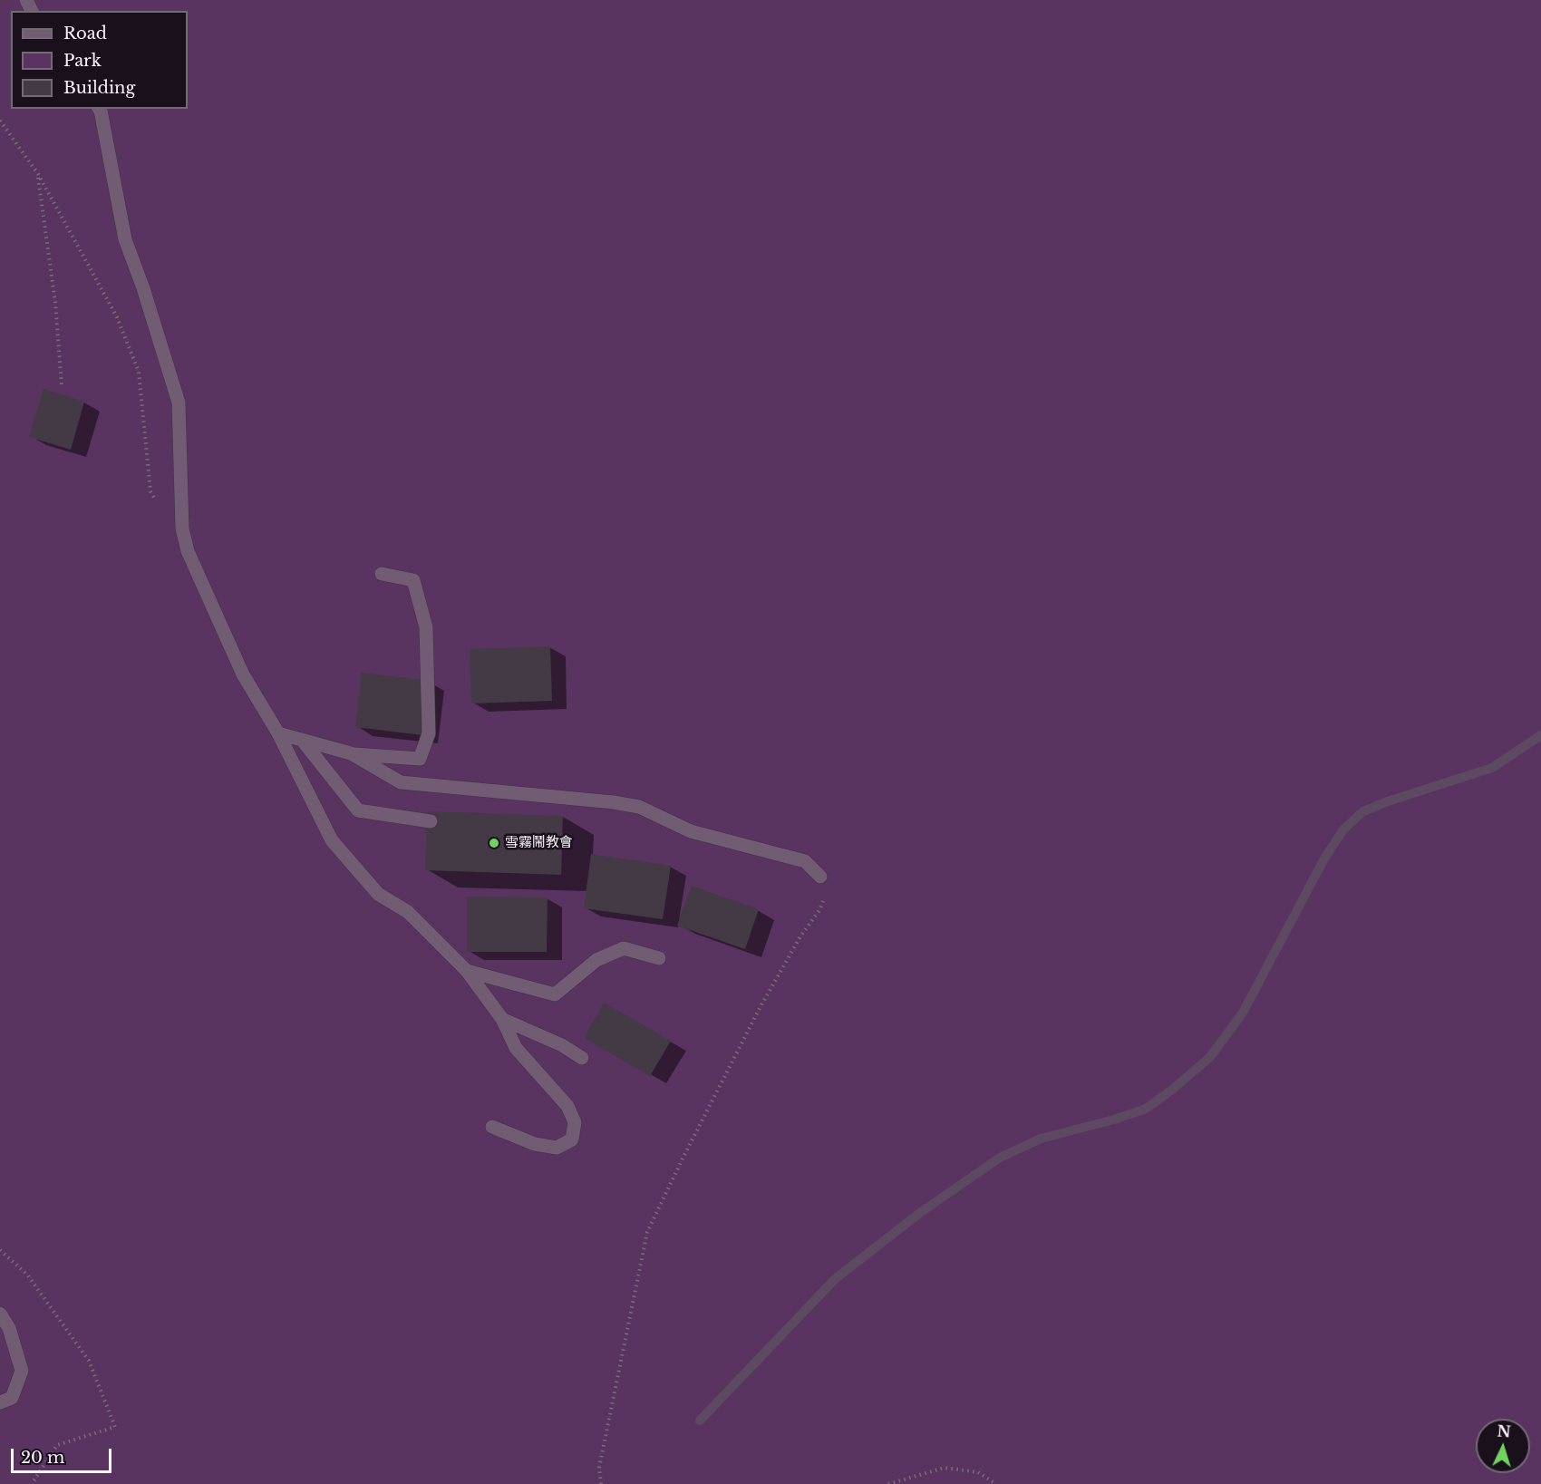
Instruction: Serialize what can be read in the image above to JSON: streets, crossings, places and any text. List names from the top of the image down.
{
  "places": ["雪霧鬧教會"],
  "legend": ["Road", "Park", "Building"],
  "scale_bar": "20 m",
  "north": "top"
}
